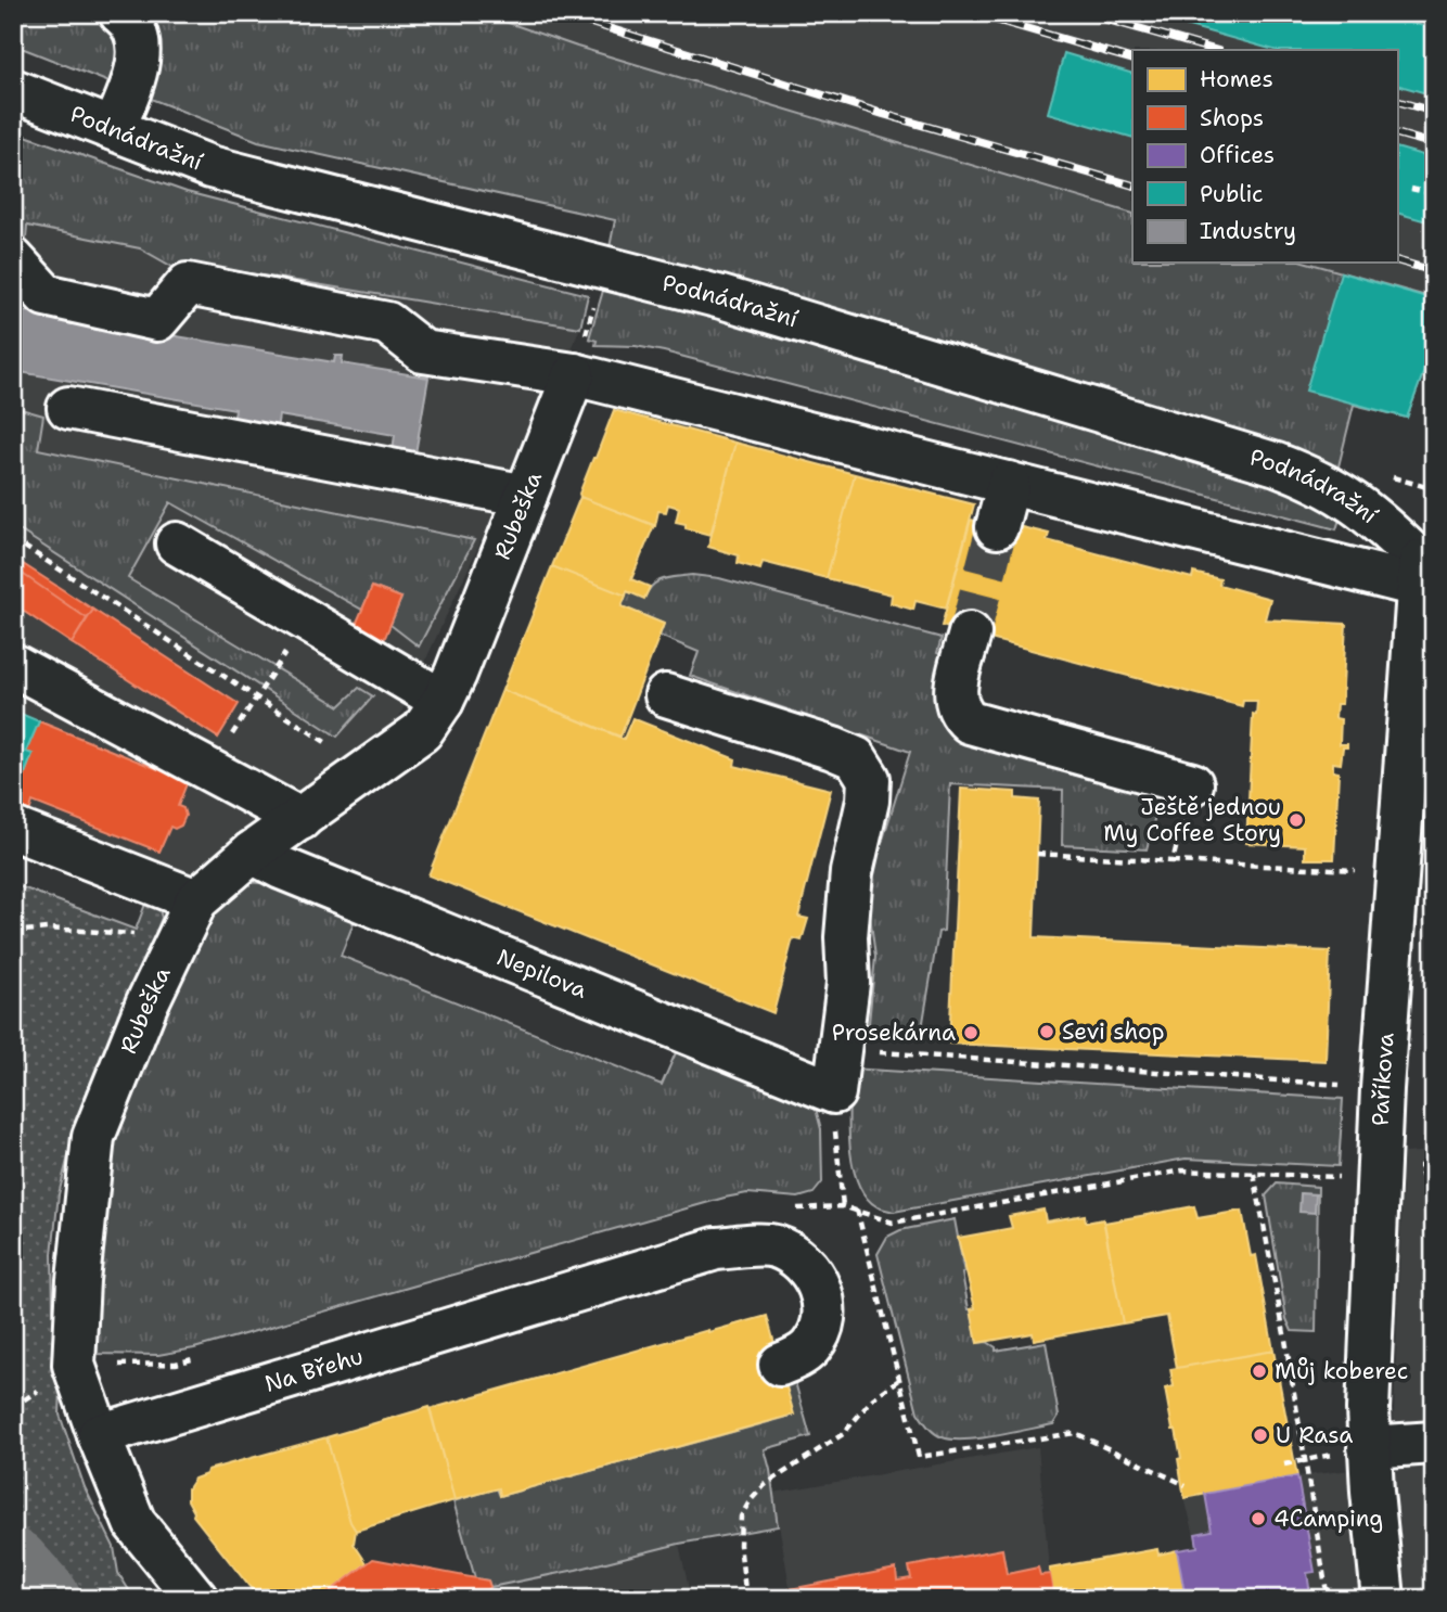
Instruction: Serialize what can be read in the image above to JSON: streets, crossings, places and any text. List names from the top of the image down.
{
  "streets": {
    "street": [
      "Podnádražní",
      "Rubeška",
      "Nepilova",
      "Paříkova",
      "Na Břehu"
    ]
  },
  "crossings": [
    ["Podnádražní", "Paříkova"],
    ["Rubeška", "Nepilova"],
    ["Rubeška", "Na Břehu"]
  ],
  "places": [
    "Ještě jednou My Coffee Story",
    "Sevi shop",
    "Prosekárna",
    "Můj koberec",
    "U Rasa",
    "4Camping"
  ],
  "legend": [
    "Homes",
    "Shops",
    "Offices",
    "Public",
    "Industry"
  ]
}
